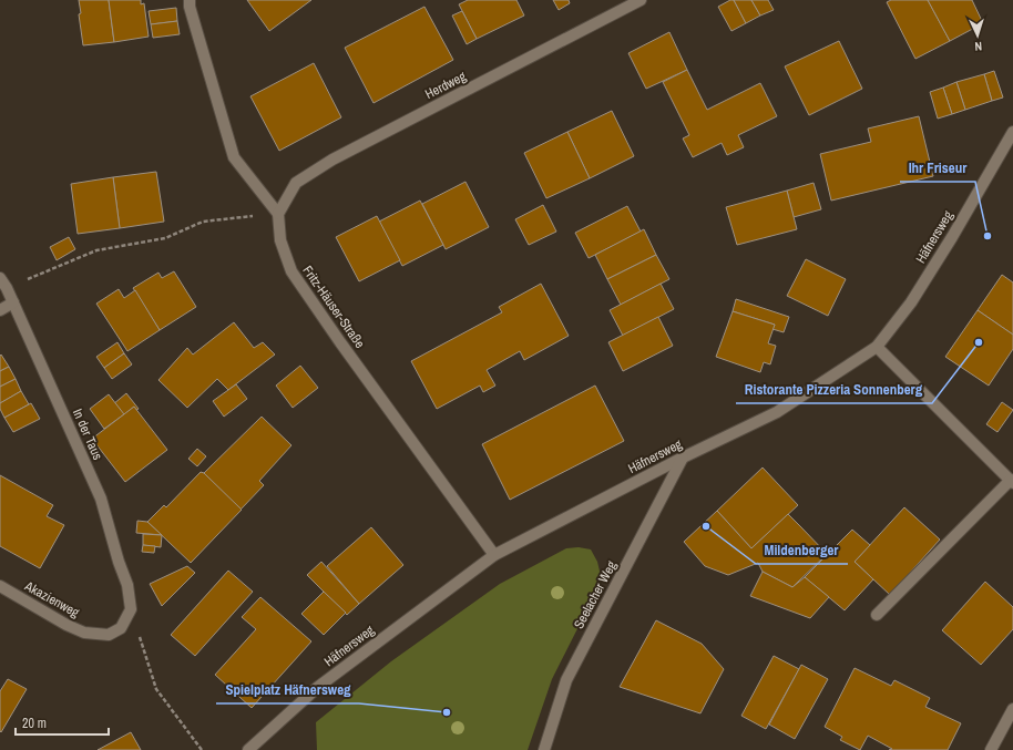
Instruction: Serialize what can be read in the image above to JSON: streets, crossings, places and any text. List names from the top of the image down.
{
  "streets": {
    "street": [
      "Herdweg",
      "Häfnersweg",
      "Fritz-Häuser-Straße",
      "In der Taus",
      "Seelacher Weg",
      "Akazienweg"
    ]
  },
  "crossings": [
    ["Herdweg", "Fritz-Häuser-Straße"],
    ["Häfnersweg", "Fritz-Häuser-Straße"],
    ["Häfnersweg", "Seelacher Weg"],
    ["In der Taus", "Akazienweg"]
  ],
  "places": [
    "Ihr Friseur",
    "Ristorante Pizzeria Sonnenberg",
    "Mildenberger",
    "Spielplatz Häfnersweg"
  ],
  "scale_bar": "20 m",
  "north": "bottom"
}
